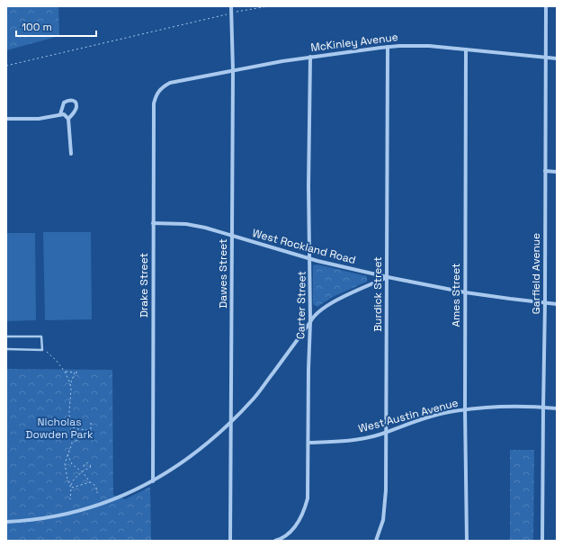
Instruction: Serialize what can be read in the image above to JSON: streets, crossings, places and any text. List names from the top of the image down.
{
  "streets": {
    "street": [
      "McKinley Avenue",
      "West Rockland Road",
      "Dawes Street",
      "Garfield Avenue",
      "Drake Street",
      "Burdick Street",
      "Ames Street",
      "Carter Street",
      "West Austin Avenue"
    ]
  },
  "crossings": [
    ["McKinley Avenue", "Dawes Street"],
    ["McKinley Avenue", "Garfield Avenue"],
    ["McKinley Avenue", "Drake Street"],
    ["McKinley Avenue", "Burdick Street"],
    ["McKinley Avenue", "Ames Street"],
    ["McKinley Avenue", "Carter Street"],
    ["West Rockland Road", "Dawes Street"],
    ["West Rockland Road", "Garfield Avenue"],
    ["West Rockland Road", "Drake Street"],
    ["West Rockland Road", "Burdick Street"],
    ["West Rockland Road", "Ames Street"],
    ["West Rockland Road", "Carter Street"],
    ["Garfield Avenue", "West Austin Avenue"],
    ["Burdick Street", "West Austin Avenue"],
    ["Ames Street", "West Austin Avenue"],
    ["Carter Street", "West Austin Avenue"]
  ],
  "parks": ["Nicholas Dowden Park"],
  "scale_bar": "100 m"
}
